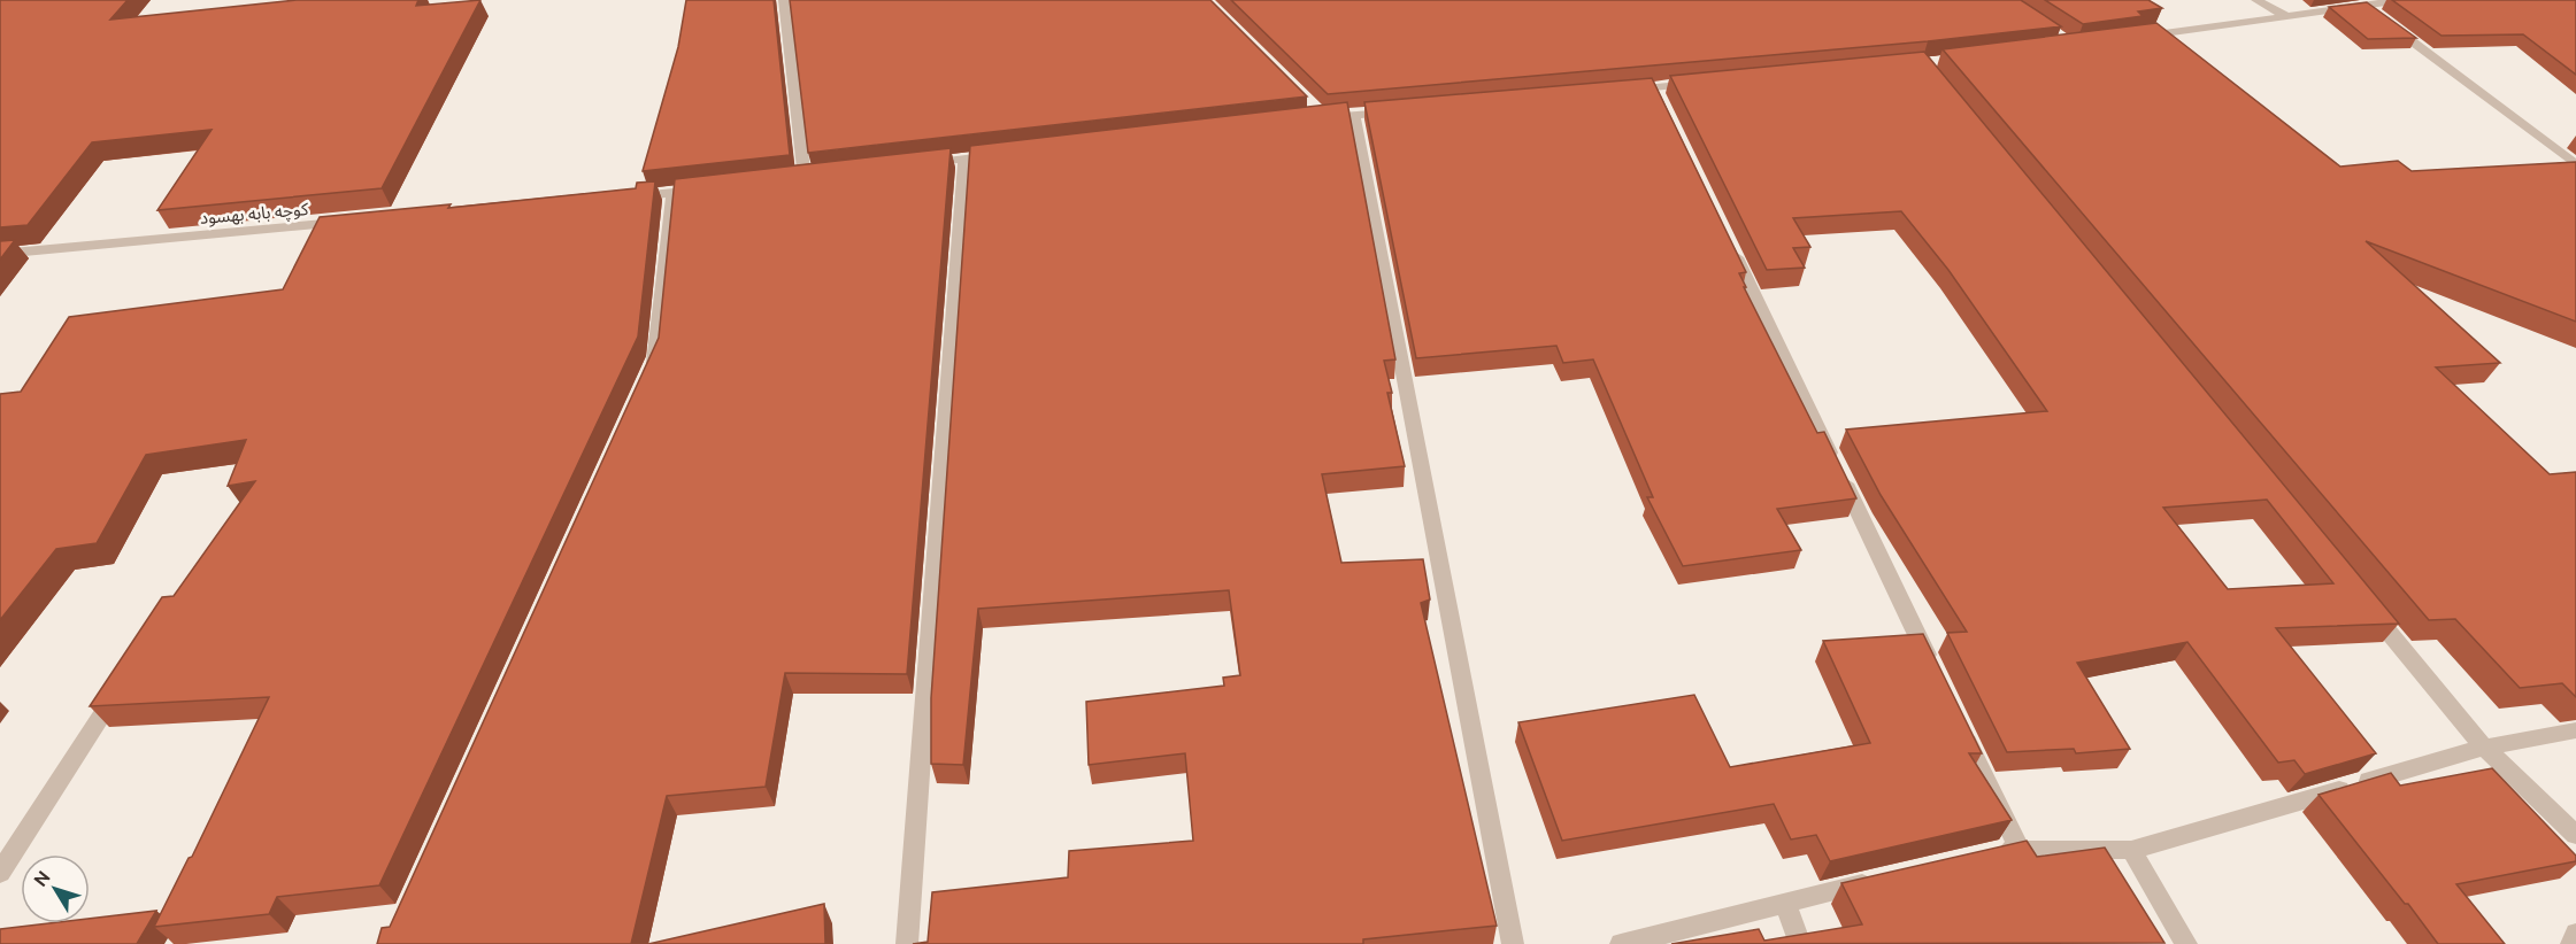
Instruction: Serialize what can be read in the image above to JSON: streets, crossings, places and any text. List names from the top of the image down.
{
  "streets": {
    "street": ["کوچه بابه بهسود"]
  },
  "north": "top left"
}
